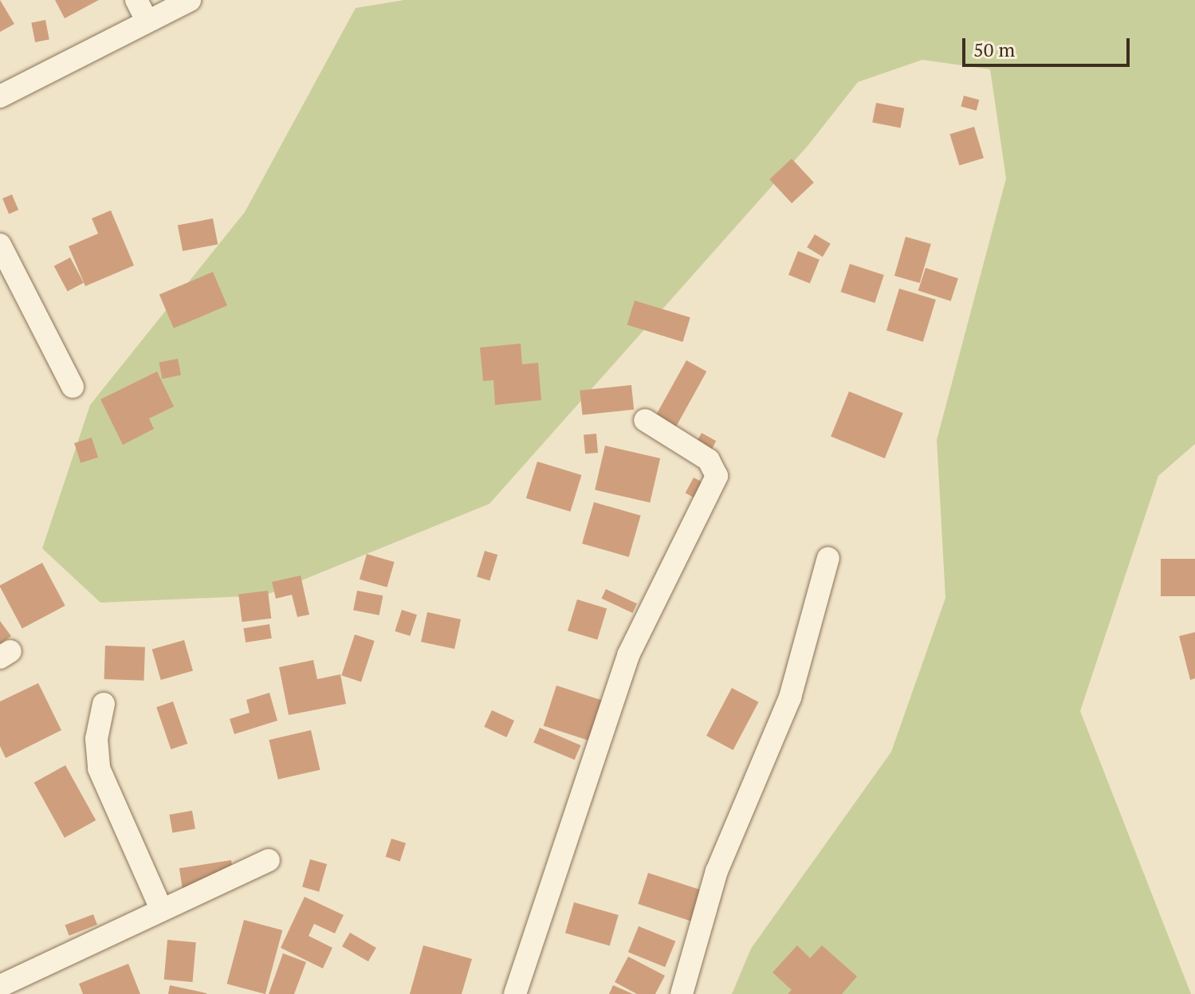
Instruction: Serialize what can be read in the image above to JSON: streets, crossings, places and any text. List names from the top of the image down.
{
  "scale_bar": "50 m"
}
